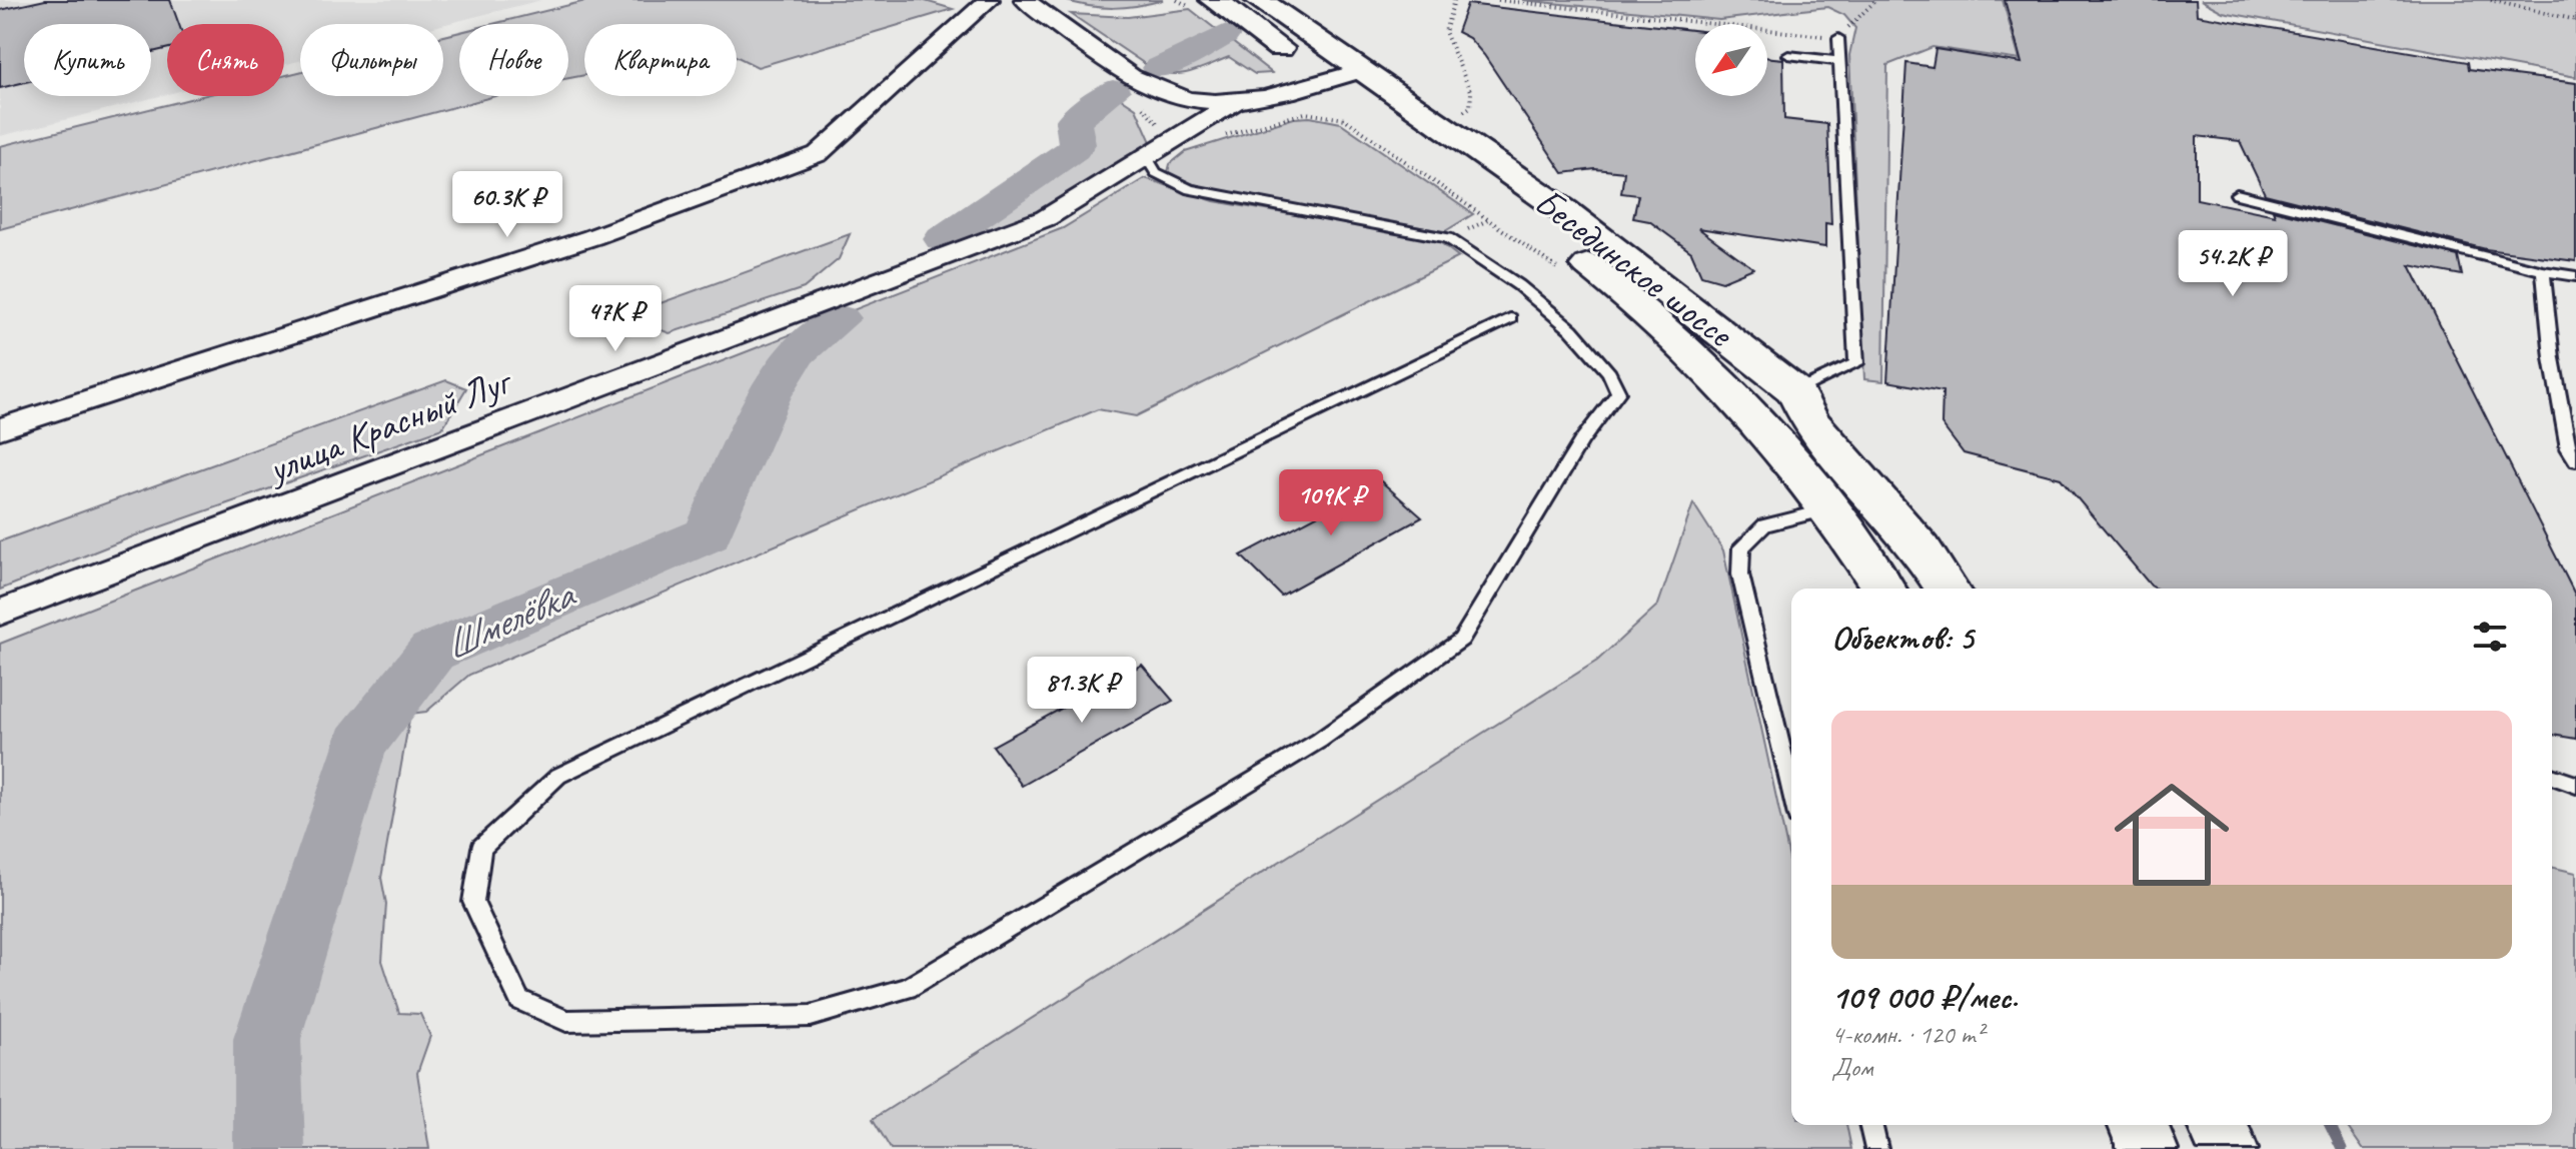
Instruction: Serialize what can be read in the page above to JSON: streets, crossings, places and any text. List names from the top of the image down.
{
  "streets": {
    "main road": ["Бесединское шоссе"],
    "street": ["улица Красный Луг"]
  },
  "water": ["Шмелёвка"],
  "north": "bottom left",
  "page": {
    "chip": [
      "Купить",
      "Снять",
      "Фильтры",
      "Новое",
      "Квартира"
    ],
    "price": [
      "60.3K ₽",
      "54.2K ₽",
      "47K ₽",
      "109K ₽",
      "81.3K ₽"
    ],
    "heading": "Объектов: 5",
    "list": [
      {
        "name": "109 000 ₽/мес.",
        "note": "4-комн. · 120 m² · Дом"
      }
    ]
  }
}
